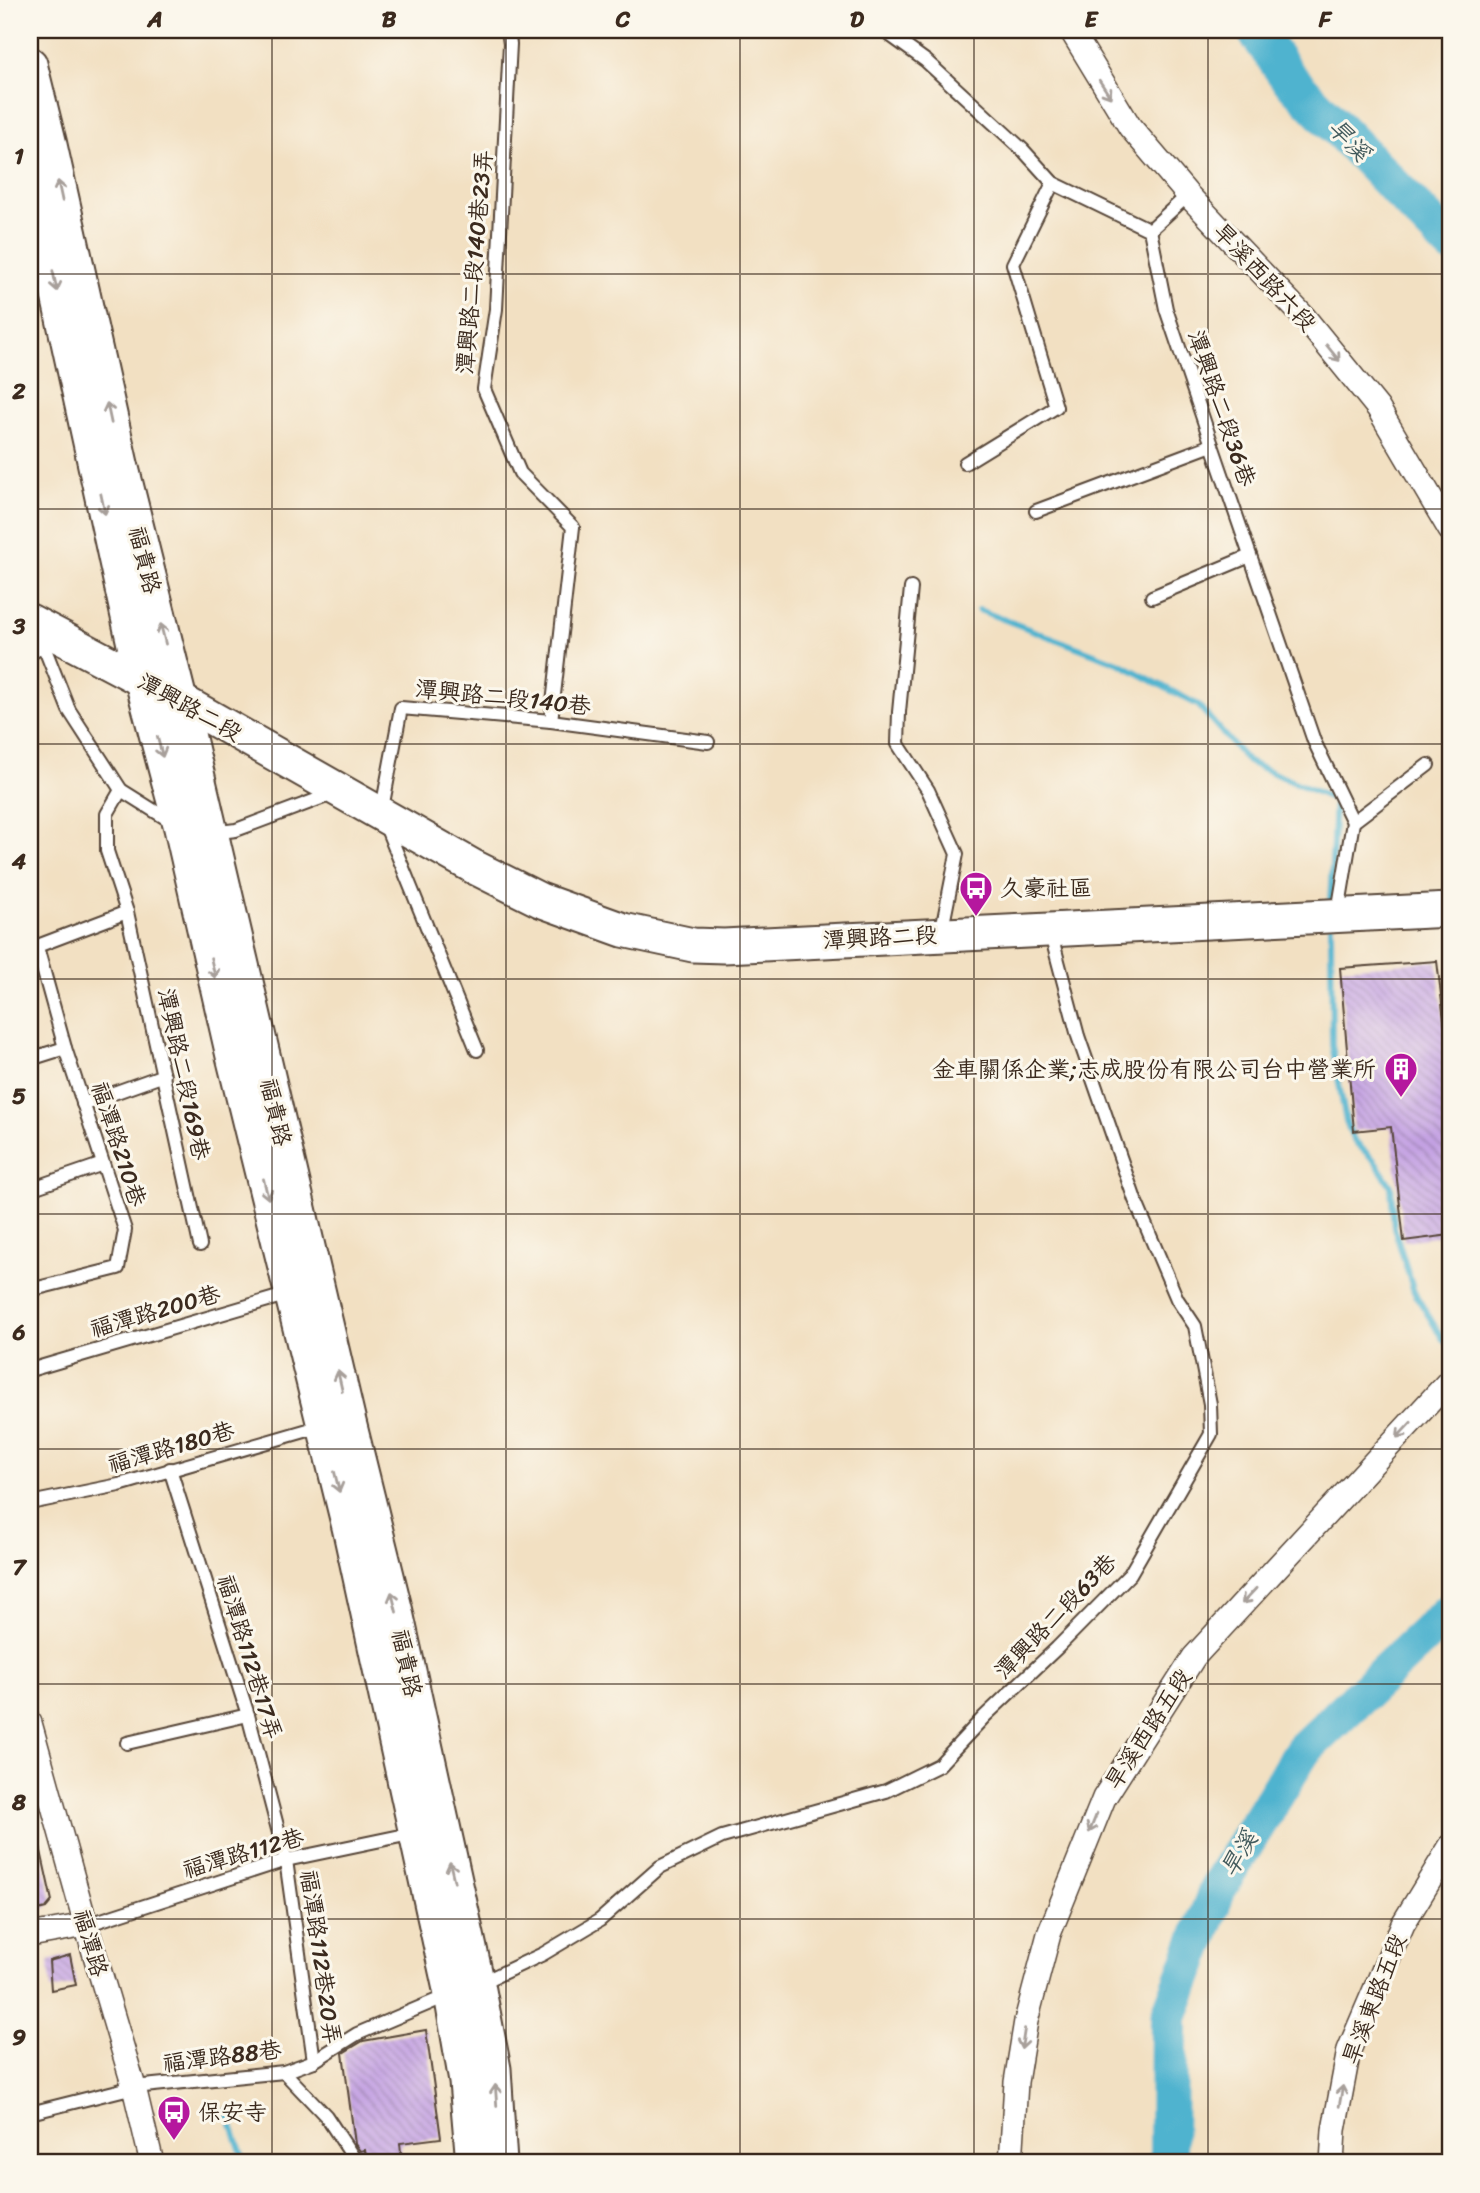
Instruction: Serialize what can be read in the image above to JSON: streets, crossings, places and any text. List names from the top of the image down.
{
  "streets": {
    "street": [
      "旱溪西路六段",
      "福貴路",
      "潭興路二段",
      "旱溪西路五段",
      "福潭路",
      "旱溪東路五段"
    ],
    "lane": [
      "潭興路二段140巷23弄",
      "潭興路二段36巷",
      "潭興路二段140巷",
      "潭興路二段169巷",
      "福潭路210巷",
      "福潭路200巷",
      "福潭路180巷",
      "潭興路二段63巷",
      "福潭路112巷17弄",
      "福潭路112巷",
      "福潭路112巷20弄",
      "福潭路88巷"
    ]
  },
  "crossings": [
    ["潭興路二段140巷23弄", "潭興路二段140巷"],
    ["福貴路", "潭興路二段"],
    ["福貴路", "福潭路200巷"],
    ["福貴路", "福潭路180巷"],
    ["福貴路", "潭興路二段63巷"],
    ["福貴路", "福潭路112巷"],
    ["潭興路二段140巷", "潭興路二段"],
    ["潭興路二段", "潭興路二段169巷"],
    ["潭興路二段", "潭興路二段63巷"],
    ["福潭路180巷", "福潭路112巷17弄"],
    ["潭興路二段63巷", "福潭路112巷20弄"],
    ["潭興路二段63巷", "福潭路88巷"],
    ["福潭路112巷17弄", "福潭路112巷"],
    ["福潭路112巷17弄", "福潭路112巷20弄"],
    ["福潭路112巷", "福潭路"],
    ["福潭路112巷", "福潭路112巷20弄"],
    ["福潭路", "福潭路88巷"],
    ["福潭路112巷20弄", "福潭路88巷"]
  ],
  "one_way": ["旱溪西路六段", "旱溪西路五段", "旱溪東路五段"],
  "water": ["旱溪"],
  "places": {
    "bus stop": ["久豪社區", "保安寺"],
    "building": ["金車關係企業;志成股份有限公司台中營業所"]
  },
  "grid": {
    "columns": [
      "A",
      "B",
      "C",
      "D",
      "E",
      "F"
    ],
    "rows": [
      "1",
      "2",
      "3",
      "4",
      "5",
      "6",
      "7",
      "8",
      "9"
    ]
  }
}
